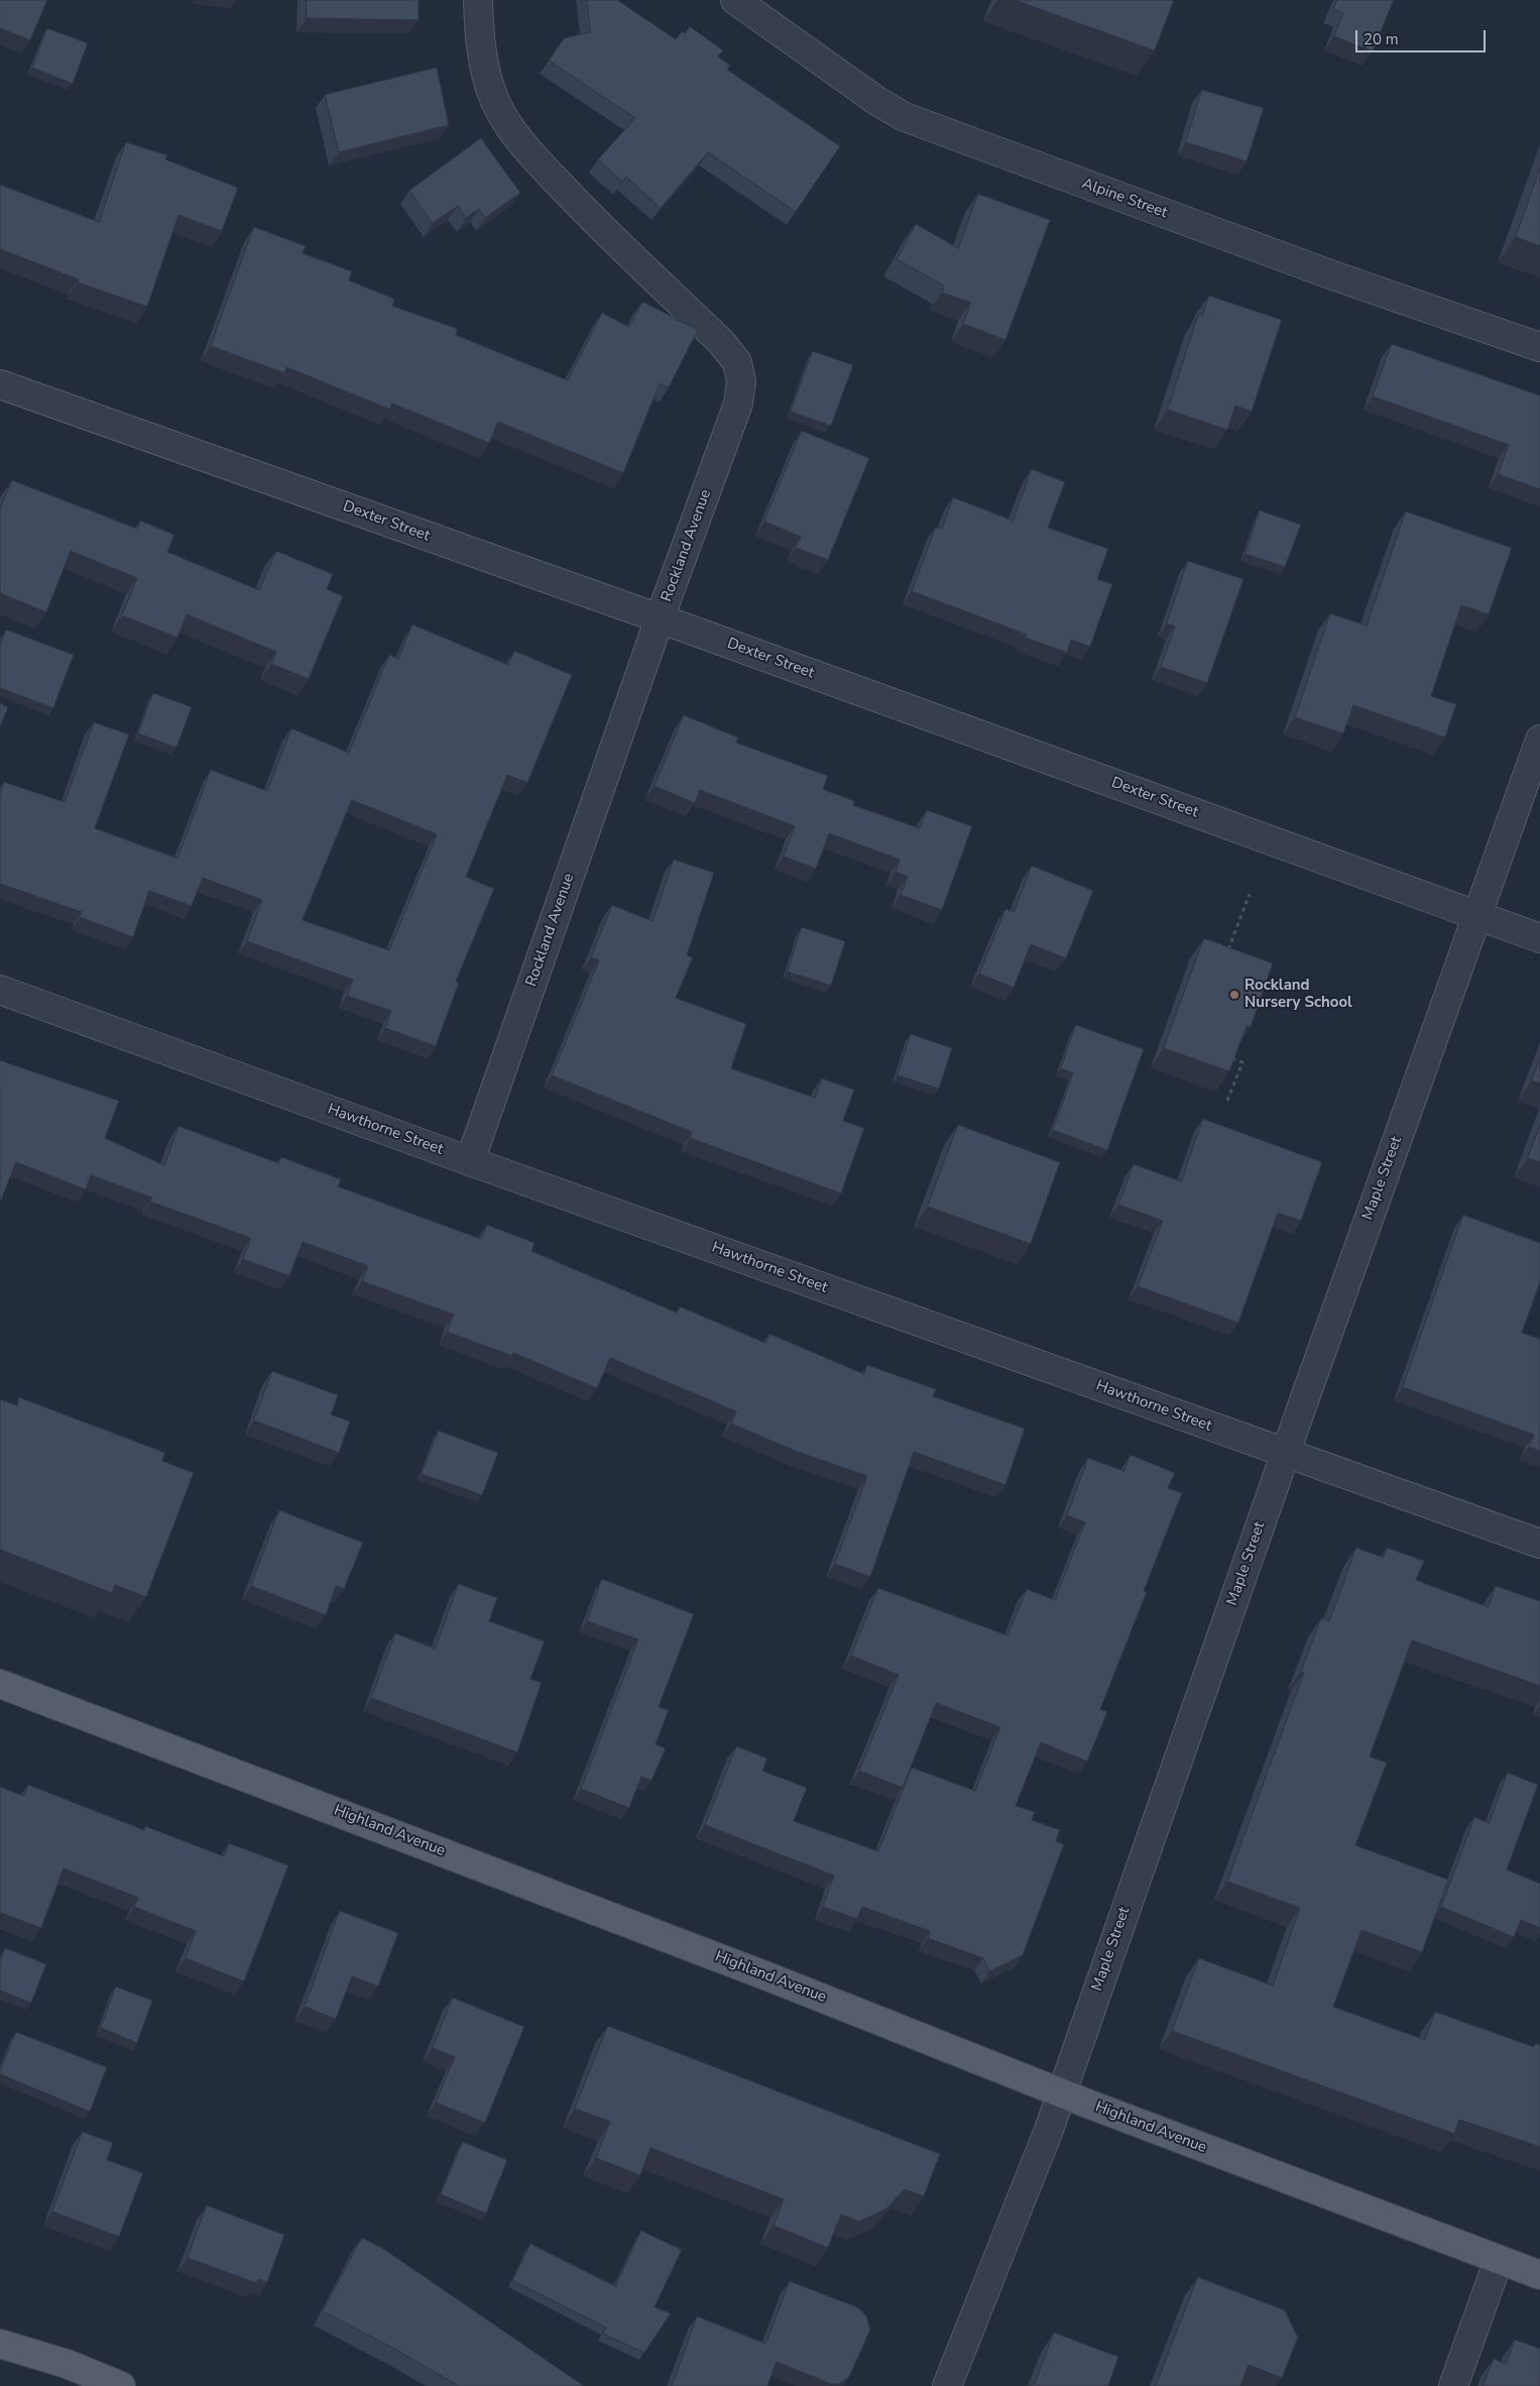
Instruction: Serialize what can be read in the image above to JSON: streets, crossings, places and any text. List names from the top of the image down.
{
  "streets": {
    "main road": ["Highland Avenue"],
    "street": [
      "Alpine Street",
      "Dexter Street",
      "Rockland Avenue",
      "Hawthorne Street",
      "Maple Street"
    ]
  },
  "crossings": [
    ["Dexter Street", "Rockland Avenue"],
    ["Dexter Street", "Maple Street"],
    ["Rockland Avenue", "Hawthorne Street"],
    ["Hawthorne Street", "Maple Street"],
    ["Maple Street", "Highland Avenue"]
  ],
  "places": ["Rockland Nursery School"],
  "scale_bar": "20 m"
}
